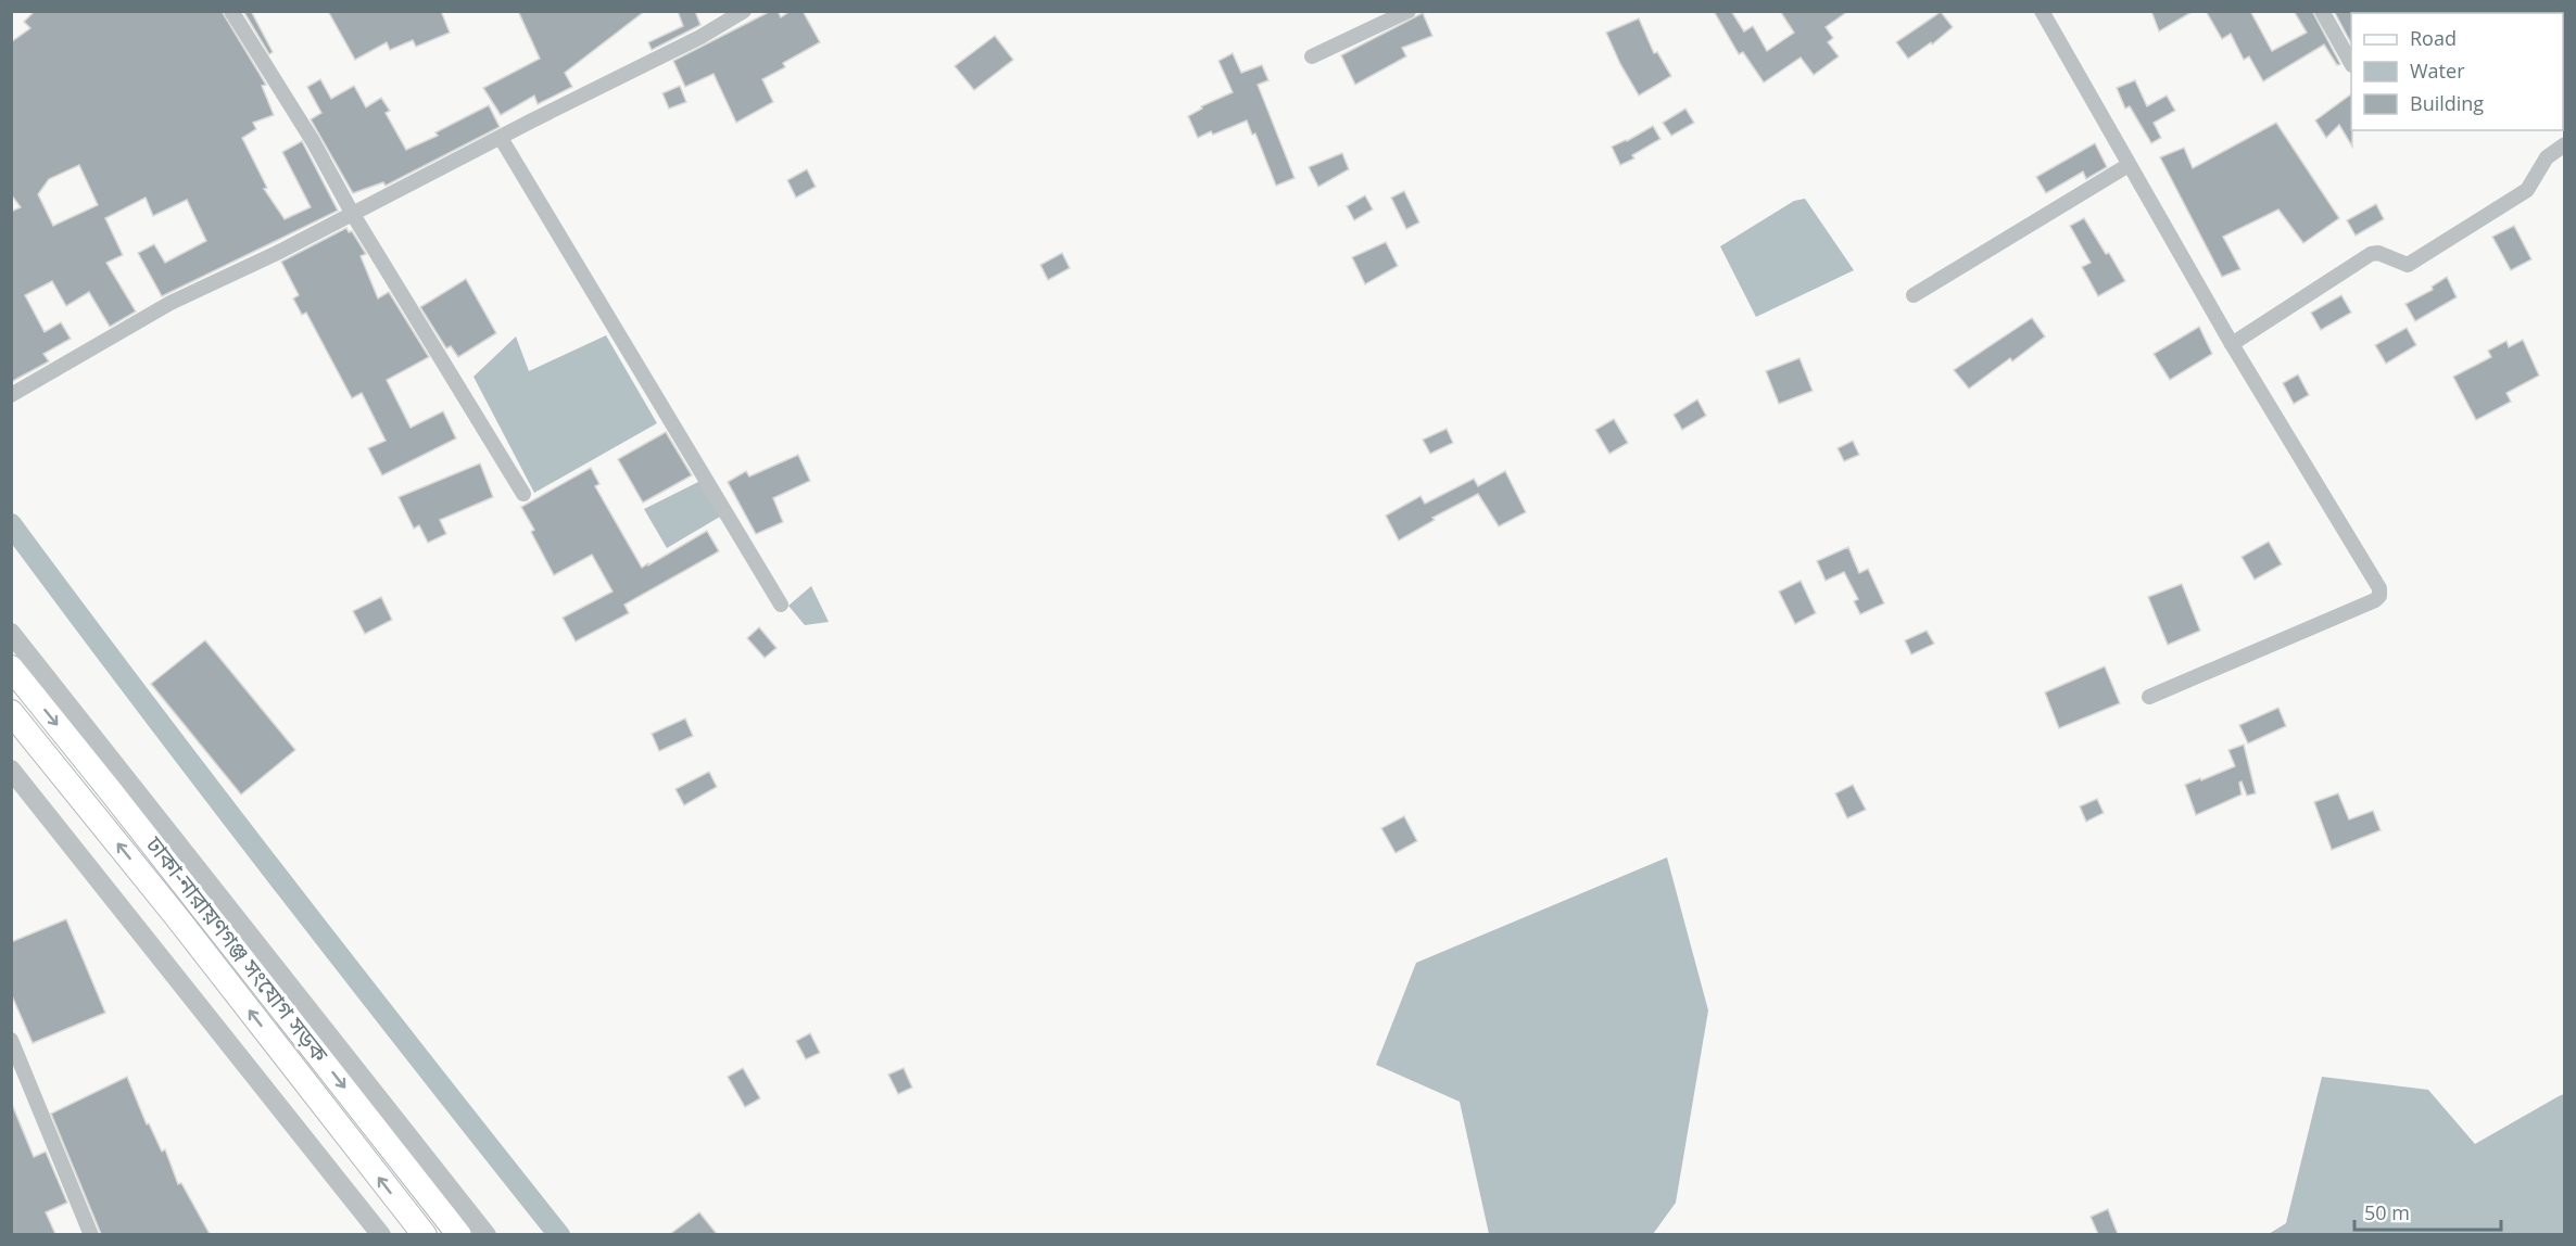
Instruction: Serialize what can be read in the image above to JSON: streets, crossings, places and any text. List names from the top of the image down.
{
  "streets": {
    "main road": ["ঢাকা-নারায়ণগঞ্জ সংযোগ সড়ক"]
  },
  "legend": ["Road", "Water", "Building"],
  "scale_bar": "50 m"
}
